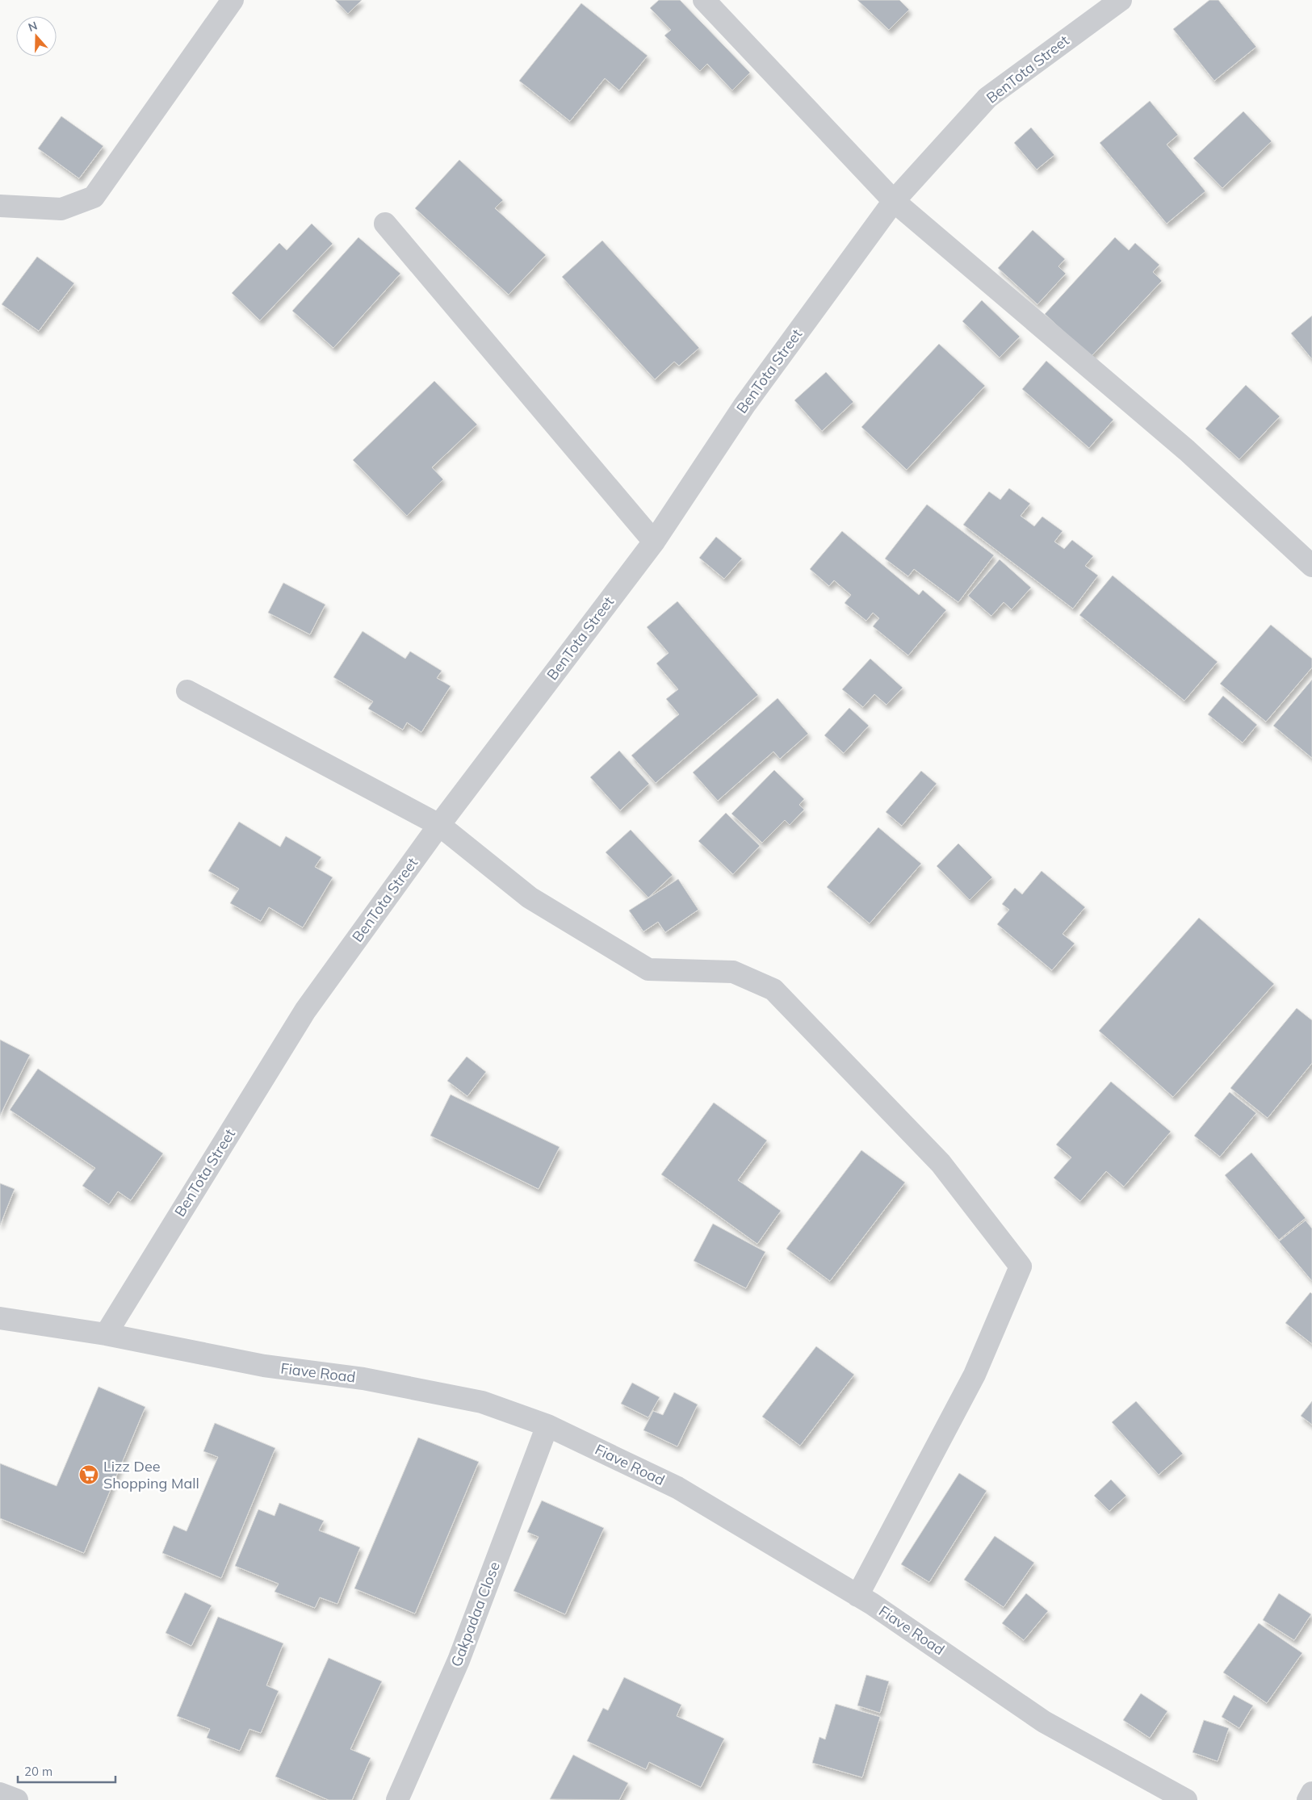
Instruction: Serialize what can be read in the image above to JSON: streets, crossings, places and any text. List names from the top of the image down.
{
  "streets": {
    "street": ["BenTota Street", "Fiave Road", "Gakpadaa Close"]
  },
  "crossings": [
    ["BenTota Street", "Fiave Road"],
    ["Fiave Road", "Gakpadaa Close"]
  ],
  "places": {
    "supermarket": ["Lizz Dee Shopping Mall"]
  },
  "scale_bar": "20 m",
  "north": "top"
}
